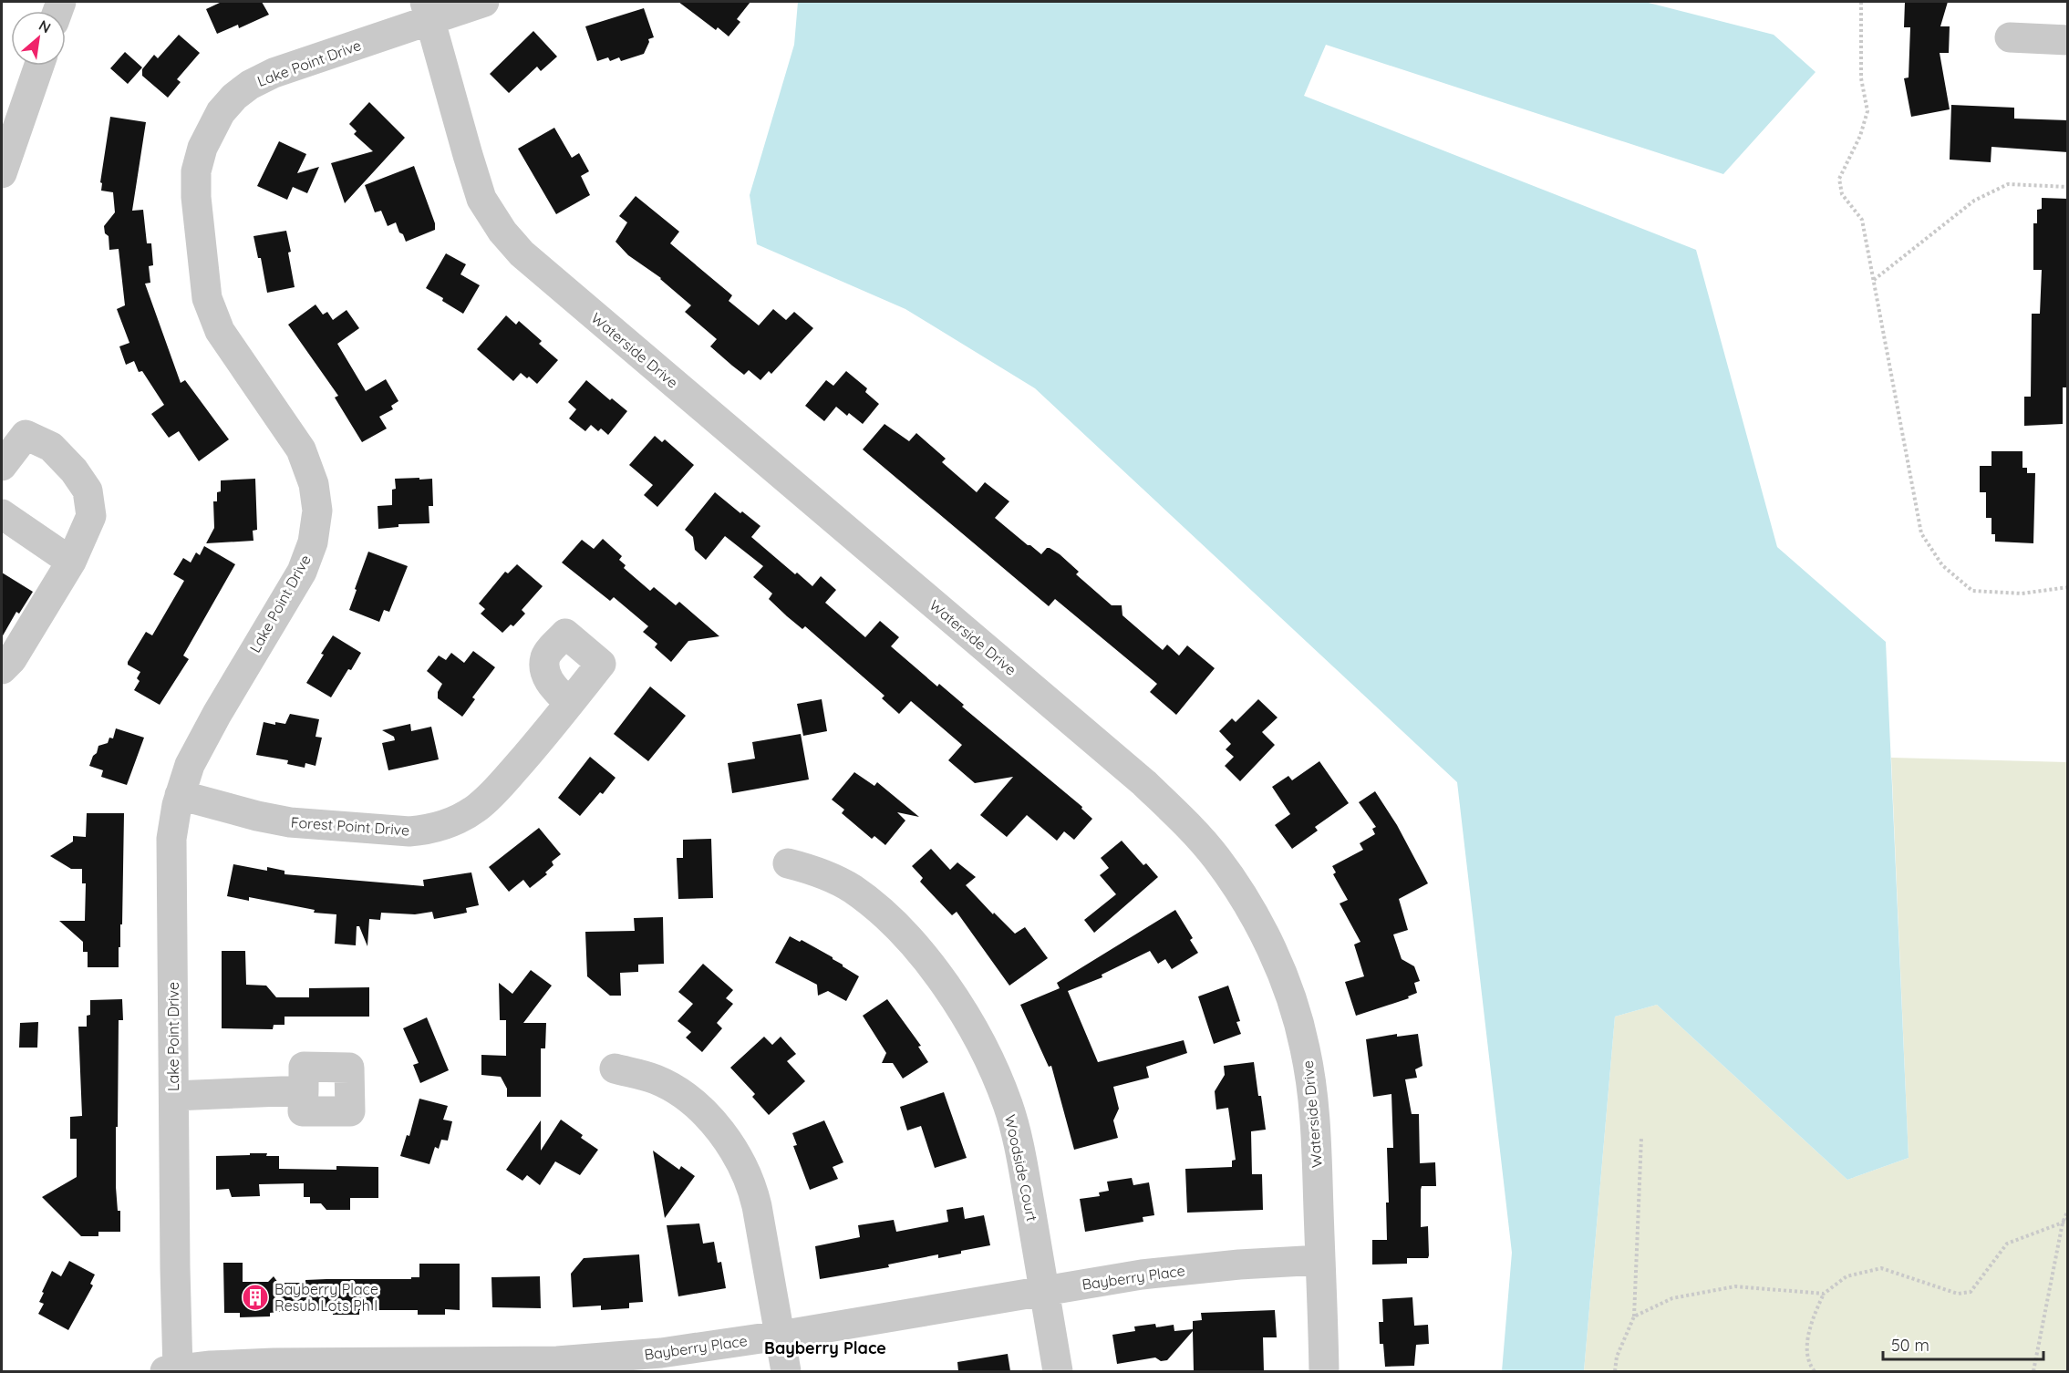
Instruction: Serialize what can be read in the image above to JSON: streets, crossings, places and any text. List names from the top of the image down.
{
  "streets": {
    "street": [
      "Lake Point Drive",
      "Waterside Drive",
      "Forest Point Drive",
      "Woodside Court",
      "Bayberry Place"
    ]
  },
  "crossings": [
    ["Lake Point Drive", "Waterside Drive"],
    ["Lake Point Drive", "Forest Point Drive"],
    ["Lake Point Drive", "Bayberry Place"],
    ["Waterside Drive", "Bayberry Place"],
    ["Woodside Court", "Bayberry Place"]
  ],
  "districts": ["Bayberry Place"],
  "places": {
    "building": ["Bayberry Place Resub Lots Ph I"]
  },
  "scale_bar": "50 m",
  "north": "top right"
}
